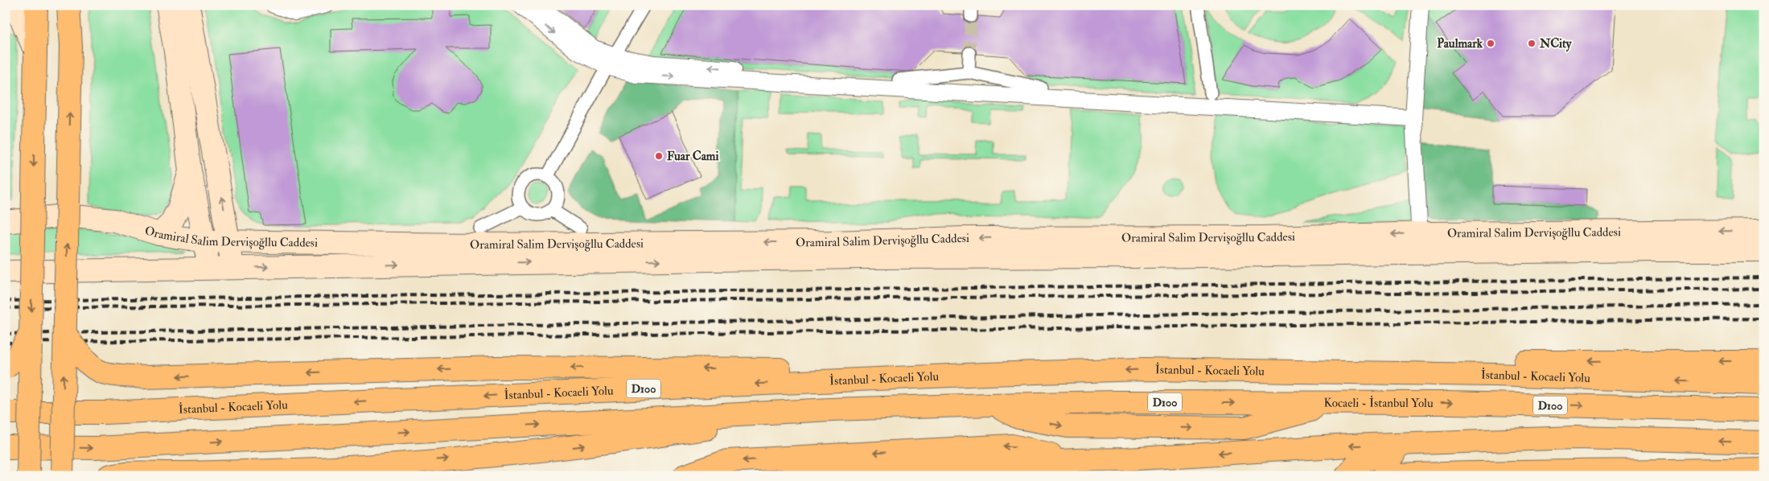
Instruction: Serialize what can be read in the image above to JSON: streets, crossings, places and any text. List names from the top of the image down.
{
  "streets": {
    "main road": [
      "Oramiral Salim Dervişoğllu Caddesi",
      "İstanbul - Kocaeli Yolu",
      "D100",
      "Kocaeli - İstanbul Yolu"
    ]
  },
  "places": ["Paulmark", "NCity", "Fuar Cami"]
}
